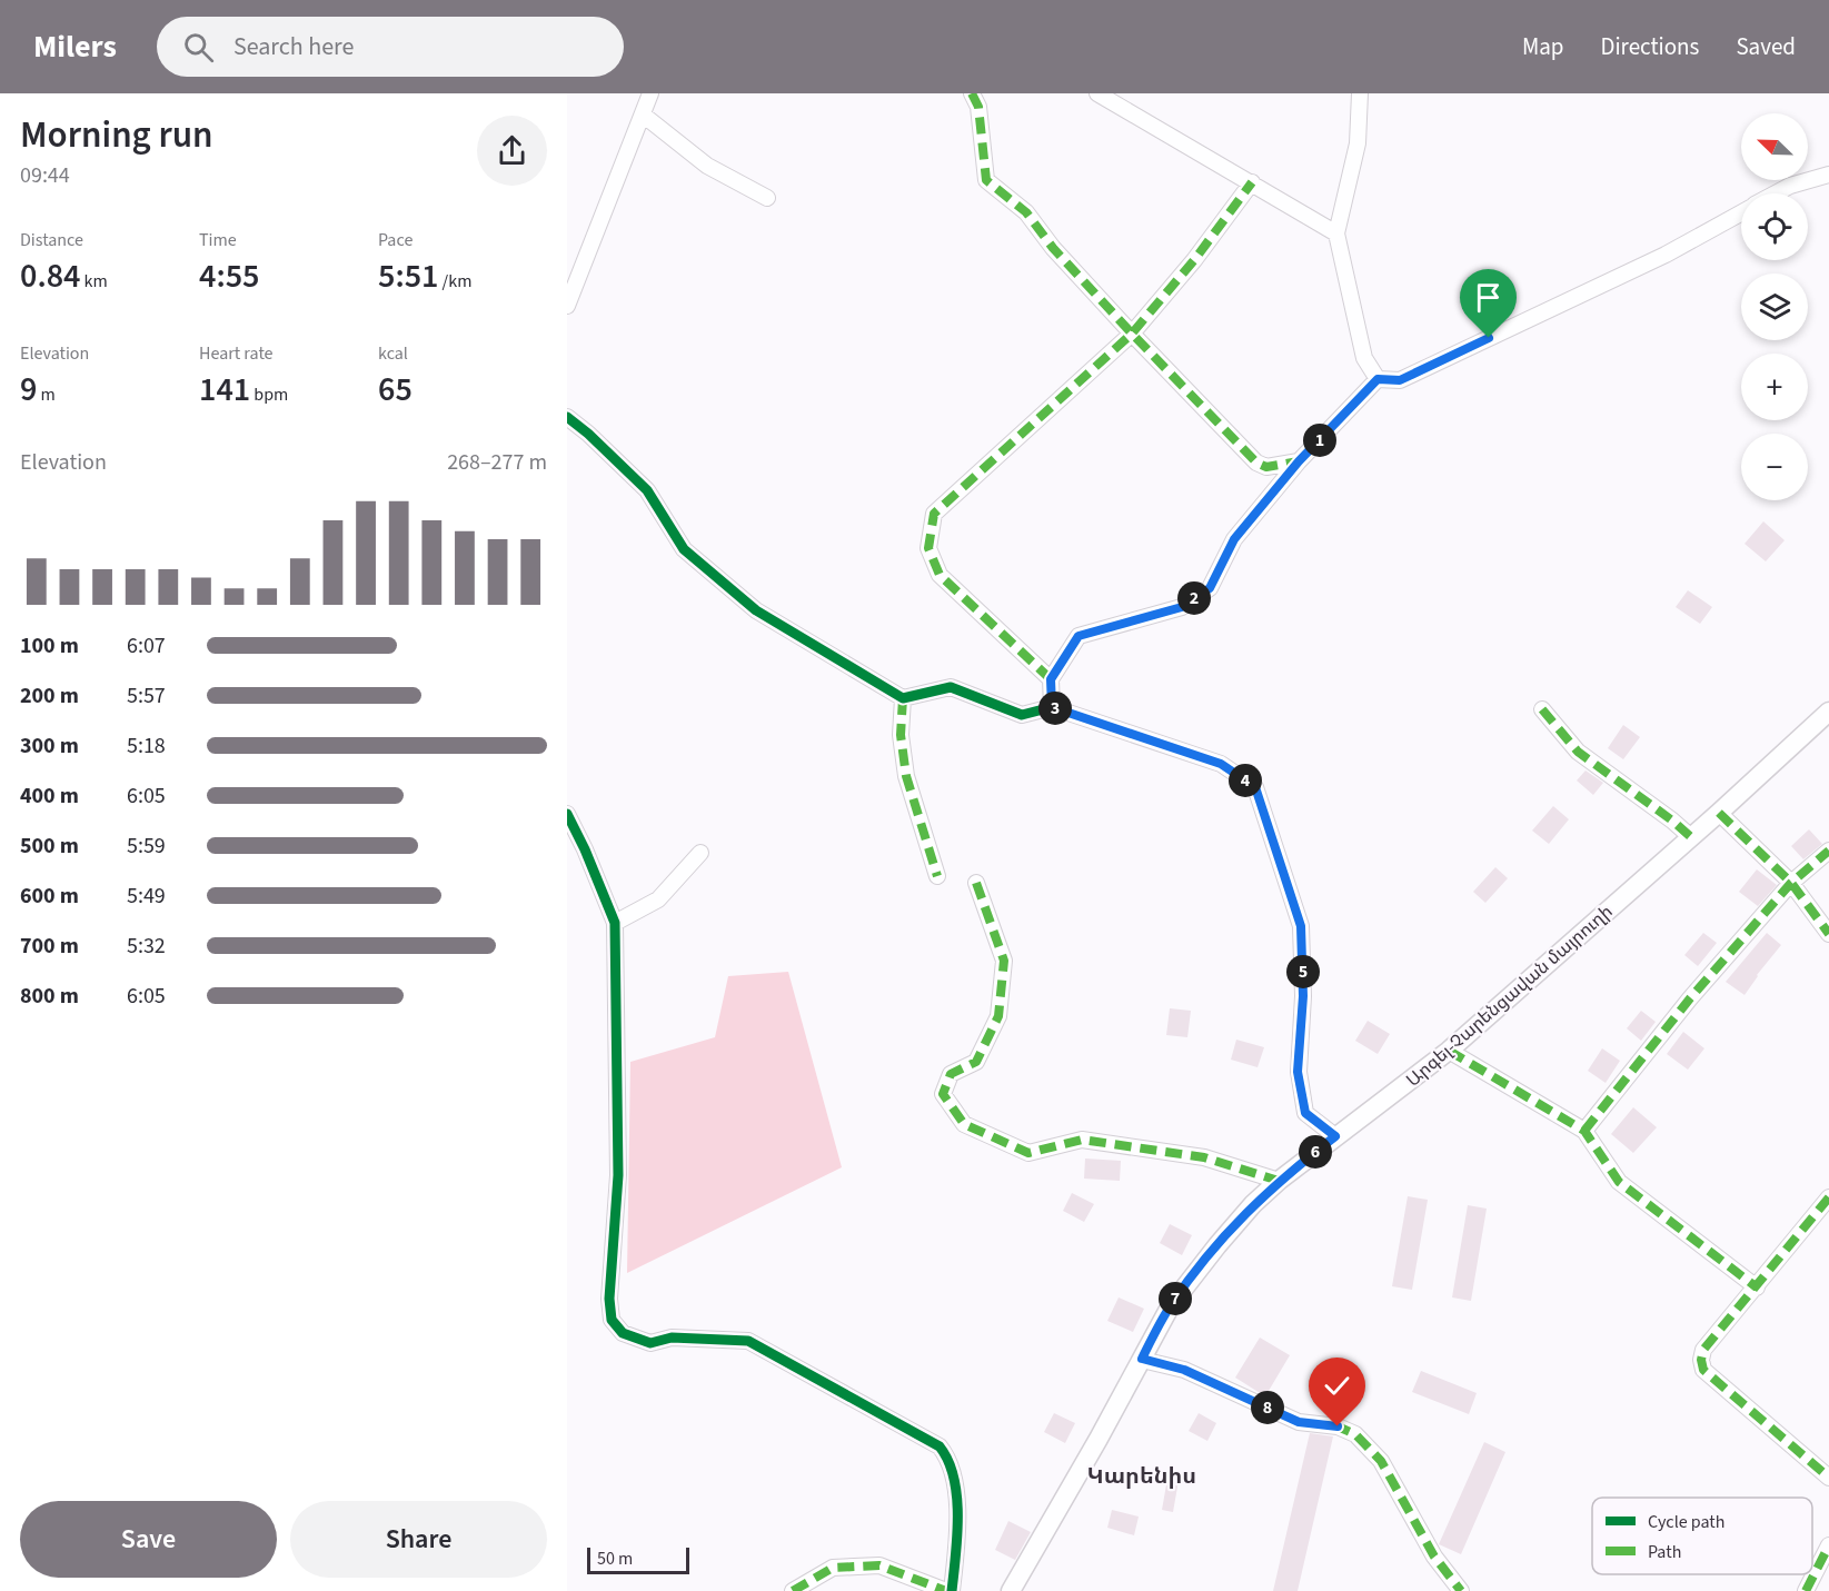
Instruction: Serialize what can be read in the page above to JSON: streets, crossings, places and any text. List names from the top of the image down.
{
  "streets": {
    "main road": ["Արգել-Չարենցավան մայրուղի"]
  },
  "districts": ["Կարենիս"],
  "legend": ["Cycle path", "Path"],
  "scale_bar": "50 m",
  "north": "top left",
  "page": {
    "header": "Milers",
    "search": "Search here",
    "nav": ["Map", "Directions", "Saved"],
    "heading": ["Morning run", "09:44"],
    "map_buttons": ["+", "−"],
    "stats": [
      ["Distance", "0.84 km"],
      ["Time", "4:55"],
      ["Pace", "5:51 /km"],
      ["Elevation", "9 m"],
      ["Heart rate", "141 bpm"],
      ["kcal", "65"]
    ],
    "pins": [
      "1",
      "2",
      "3",
      "4",
      "5",
      "6",
      "7",
      "8"
    ],
    "chart": ["Elevation", "268–277 m"],
    "list": [
      {
        "name": "100 m",
        "note": "6:07"
      },
      {
        "name": "200 m",
        "note": "5:57"
      },
      {
        "name": "300 m",
        "note": "5:18"
      },
      {
        "name": "400 m",
        "note": "6:05"
      },
      {
        "name": "500 m",
        "note": "5:59"
      },
      {
        "name": "600 m",
        "note": "5:49"
      },
      {
        "name": "700 m",
        "note": "5:32"
      },
      {
        "name": "800 m",
        "note": "6:05"
      }
    ],
    "buttons": ["Save", "Share"],
    "scale": "50 m"
  }
}
